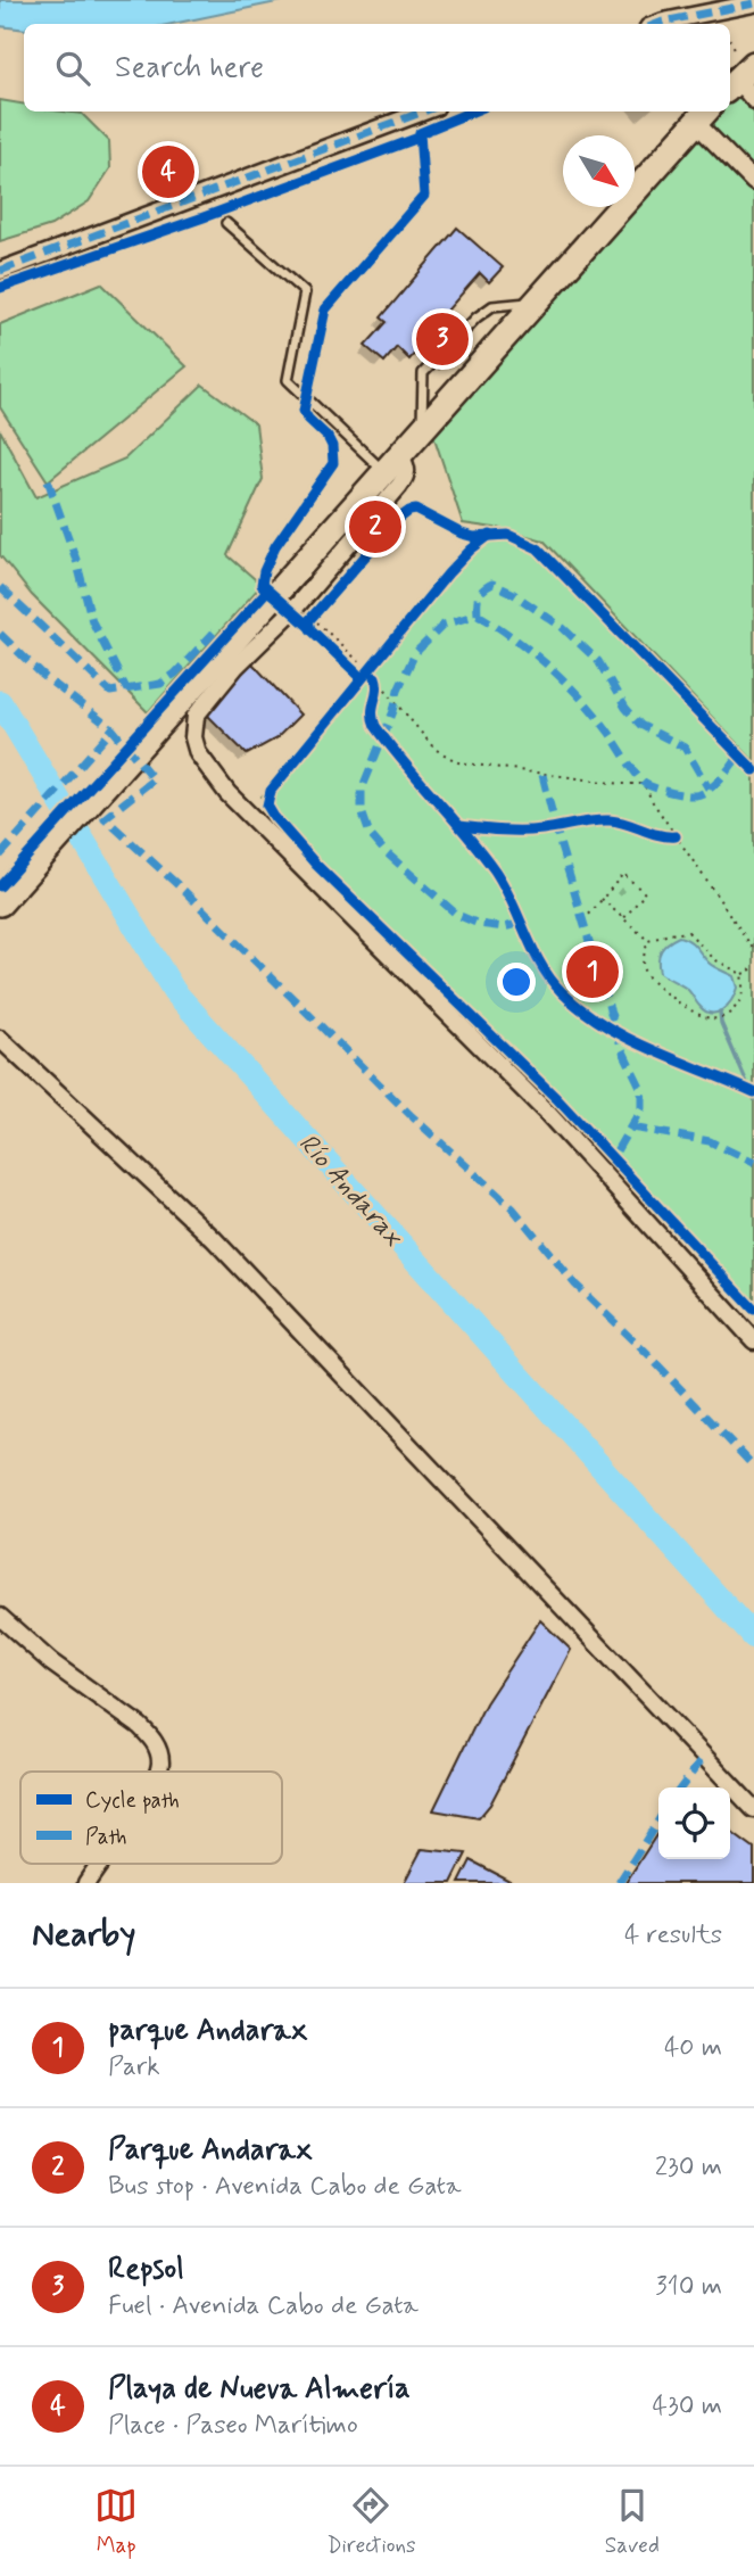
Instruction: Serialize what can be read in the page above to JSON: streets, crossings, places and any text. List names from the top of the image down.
{
  "water": ["Río Andarax"],
  "legend": ["Cycle path", "Path"],
  "north": "bottom right",
  "page": {
    "search": "Search here",
    "pins": [
      "4",
      "3",
      "2",
      "1"
    ],
    "heading": ["Nearby", "4 results"],
    "list": [
      {
        "mark": "1",
        "name": "parque Andarax",
        "note": "Park",
        "value": "40 m"
      },
      {
        "mark": "2",
        "name": "Parque Andarax",
        "note": "Bus stop · Avenida Cabo de Gata",
        "value": "230 m"
      },
      {
        "mark": "3",
        "name": "Repsol",
        "note": "Fuel · Avenida Cabo de Gata",
        "value": "310 m"
      },
      {
        "mark": "4",
        "name": "Playa de Nueva Almería",
        "note": "Place · Paseo Marítimo",
        "value": "430 m"
      }
    ],
    "nav": ["Map", "Directions", "Saved"]
  }
}
